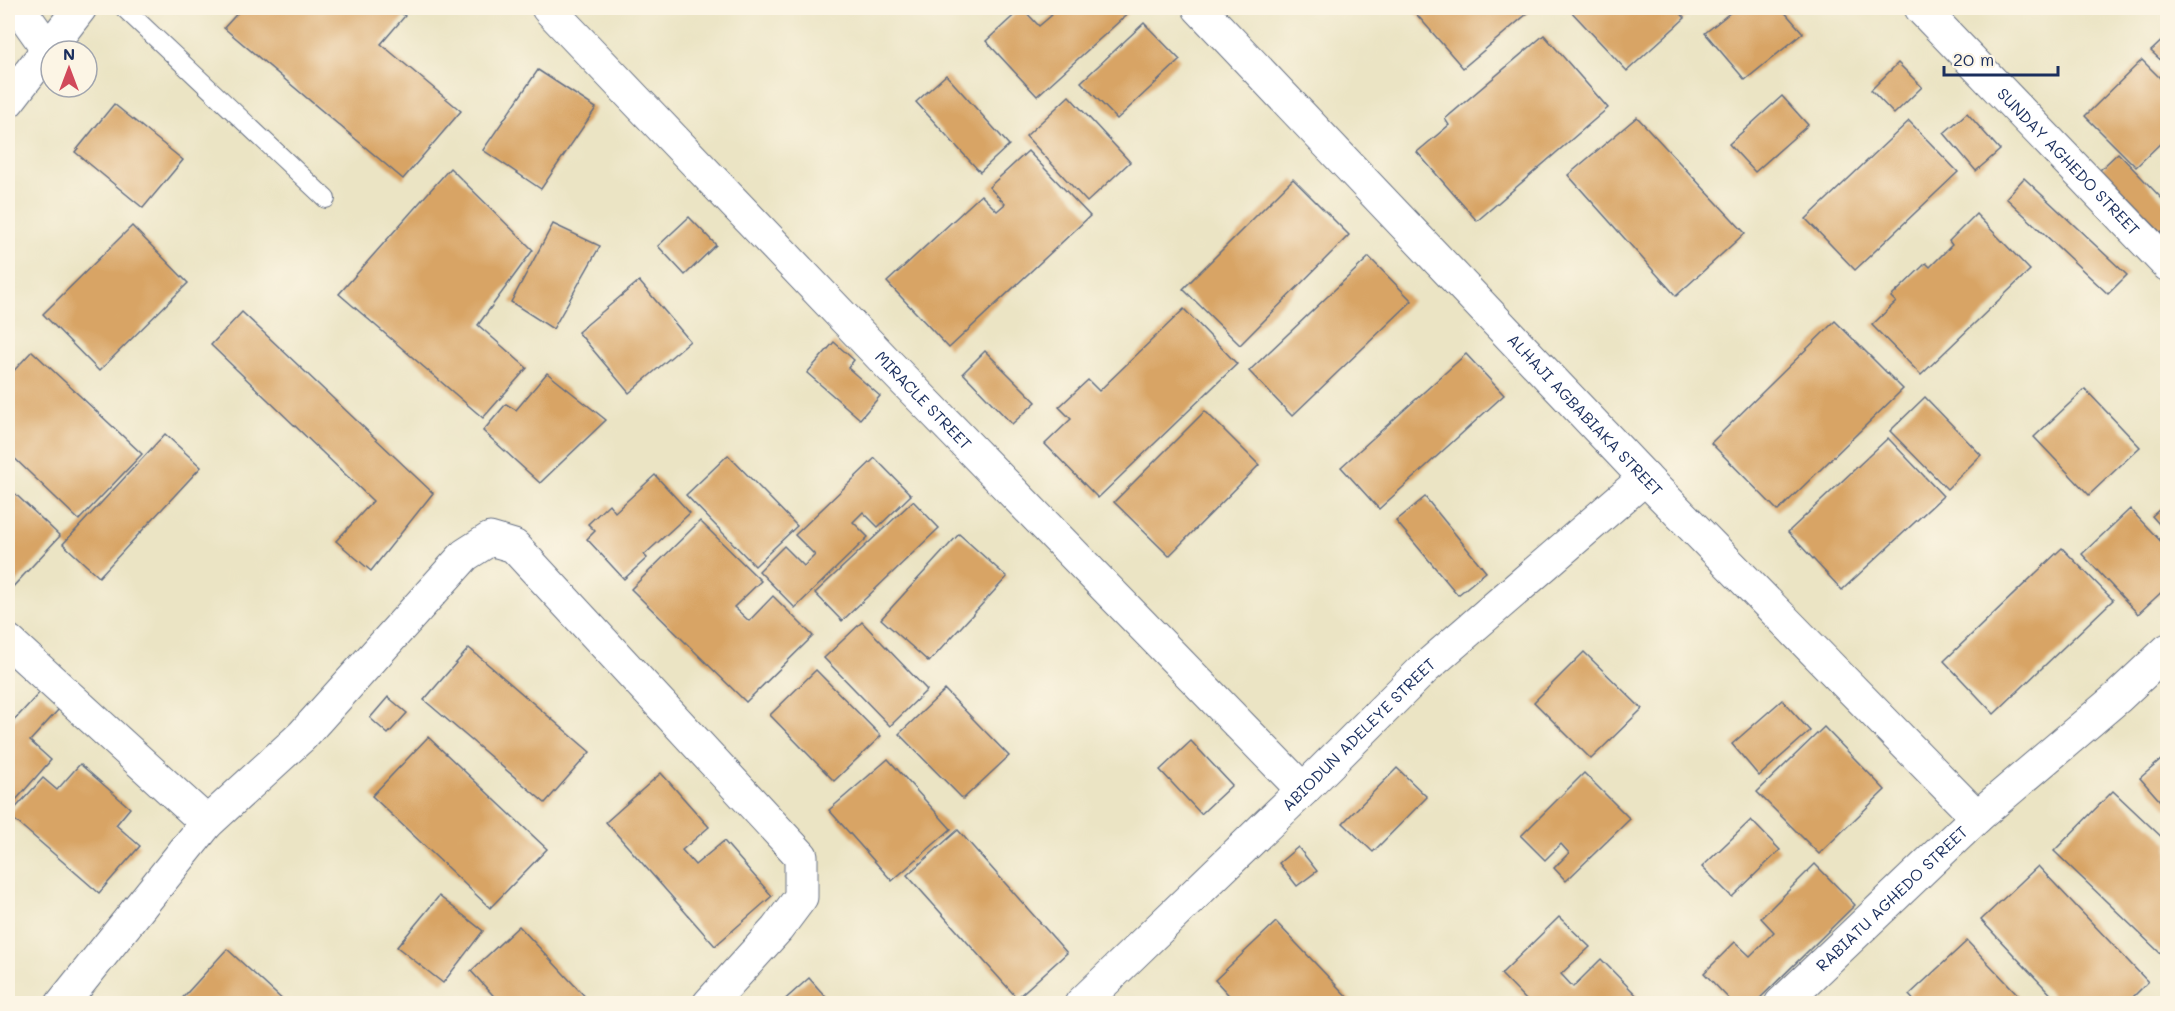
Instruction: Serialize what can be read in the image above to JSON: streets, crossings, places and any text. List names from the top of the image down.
{
  "streets": {
    "street": [
      "SUNDAY AGHEDO STREET",
      "MIRACLE STREET",
      "ALHAJI AGBABIAKA STREET",
      "ABIODUN ADELEYE STREET",
      "RABIATU AGHEDO STREET"
    ]
  },
  "crossings": [
    ["MIRACLE STREET", "ABIODUN ADELEYE STREET"],
    ["ALHAJI AGBABIAKA STREET", "ABIODUN ADELEYE STREET"],
    ["ALHAJI AGBABIAKA STREET", "RABIATU AGHEDO STREET"]
  ],
  "scale_bar": "20 m",
  "north": "top"
}
